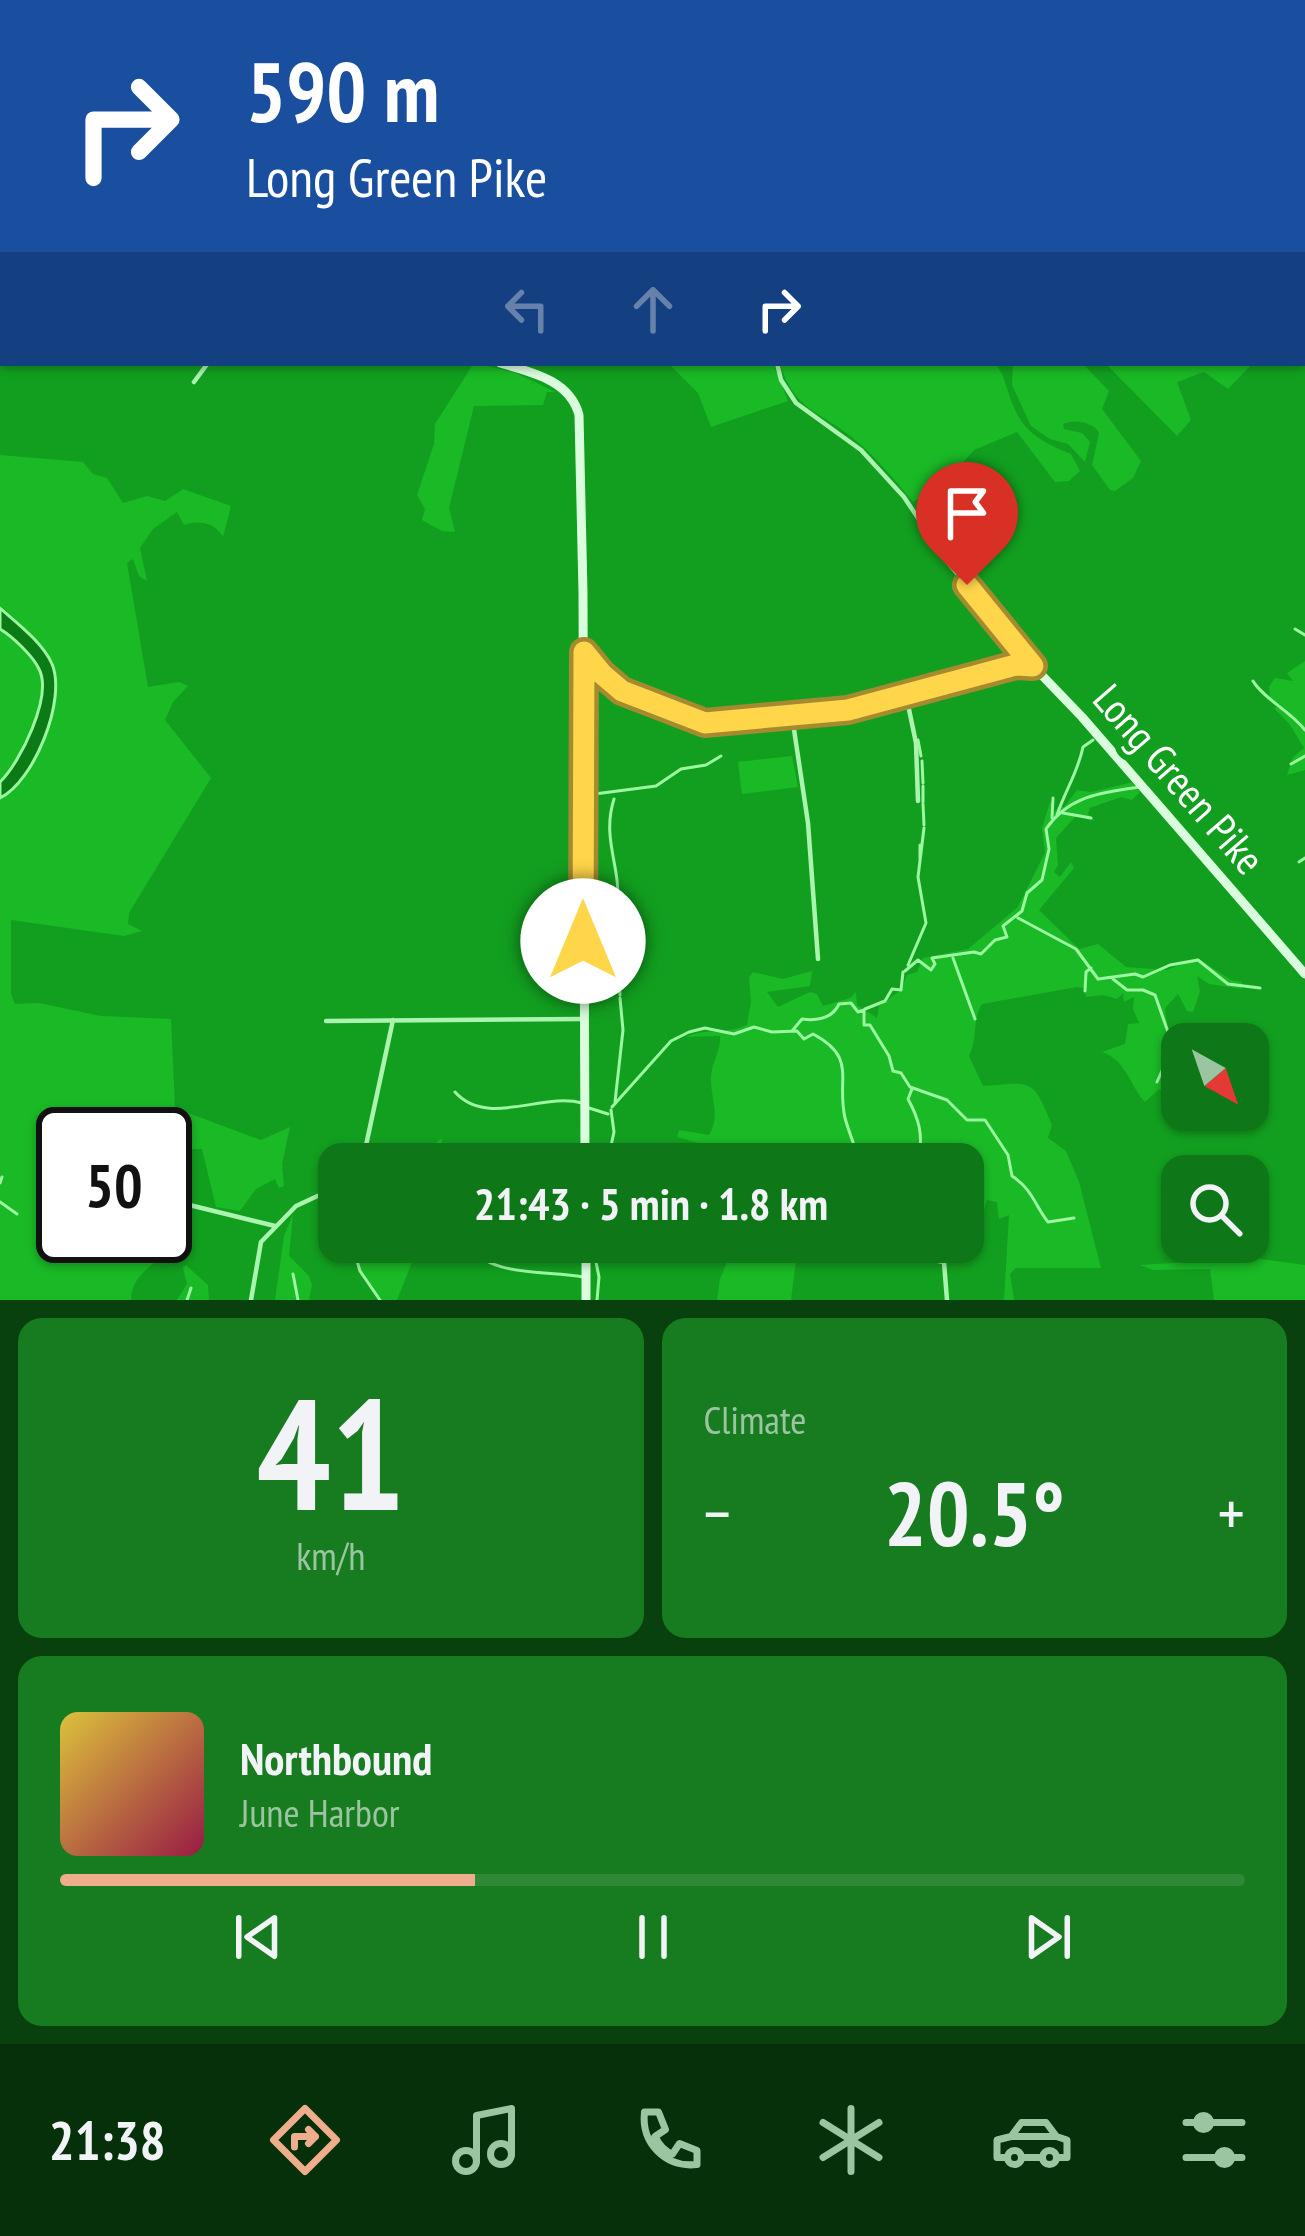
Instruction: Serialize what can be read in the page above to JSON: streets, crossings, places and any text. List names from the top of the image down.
{
  "streets": {
    "main road": ["Long Green Pike"]
  },
  "north": "bottom right",
  "page": {
    "turn": ["590 m", "Long Green Pike"],
    "limit": "50",
    "trip": "21:43 · 5 min · 1.8 km",
    "tile": [
      ["41", "km/h"],
      "Climate"
    ],
    "heat": ["−", "20.5°", "+"],
    "song": ["Northbound", "June Harbor"],
    "tabs": "21:38"
  }
}
